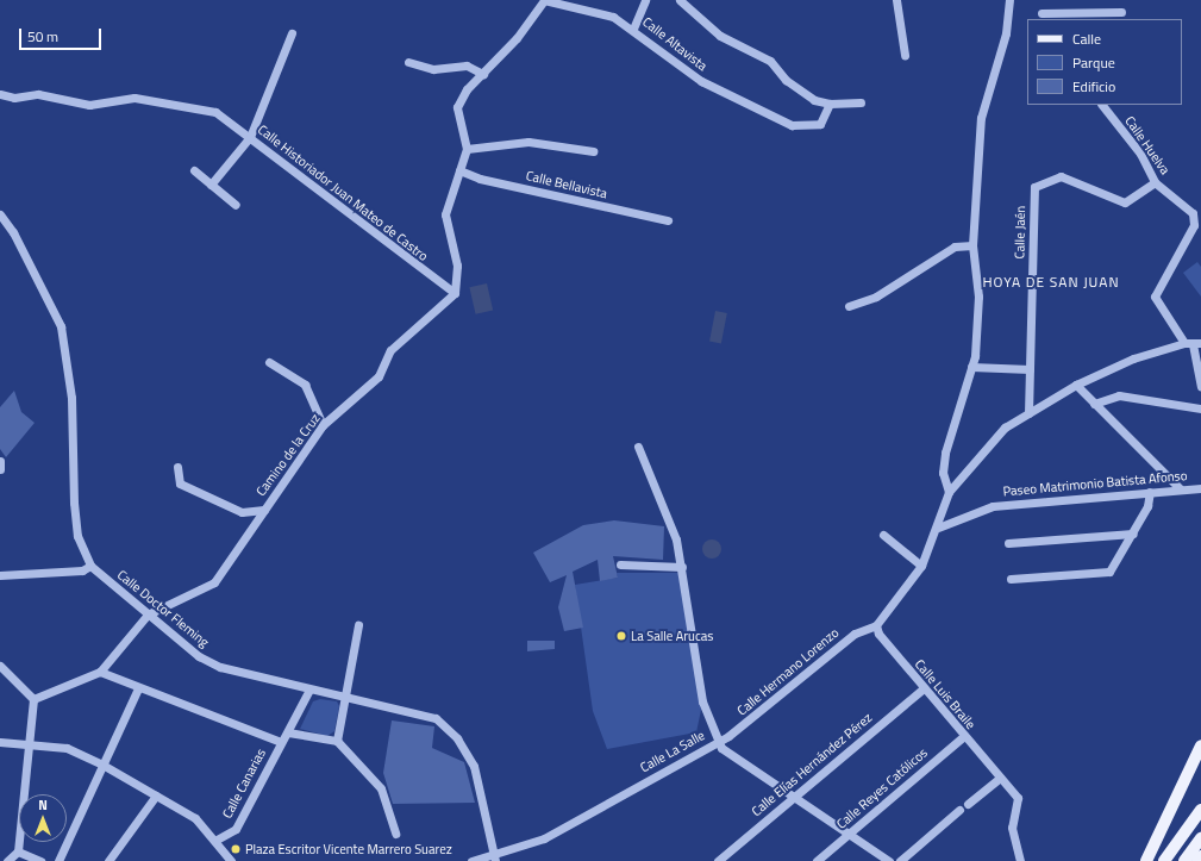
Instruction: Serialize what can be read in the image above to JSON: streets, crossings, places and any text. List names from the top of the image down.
{
  "streets": {
    "street": [
      "Calle Altavista",
      "Calle Huelva",
      "Calle Bellavista",
      "Calle Historiador Juan Mateo de Castro",
      "Calle Jaén",
      "Camino de la Cruz",
      "Paseo Matrimonio Batista Afonso",
      "Calle Doctor Fleming",
      "Calle Hermano Lorenzo",
      "Calle Luis Braile",
      "Calle La Salle",
      "Calle Elías Hernández Pérez",
      "Calle Canarias",
      "Calle Reyes Católicos"
    ]
  },
  "crossings": [
    ["Calle Huelva", "Calle Jaén"],
    ["Calle Historiador Juan Mateo de Castro", "Camino de la Cruz"],
    ["Camino de la Cruz", "Calle Doctor Fleming"],
    ["Calle Doctor Fleming", "Calle La Salle"],
    ["Calle Doctor Fleming", "Calle Canarias"],
    ["Calle Hermano Lorenzo", "Calle Luis Braile"],
    ["Calle Hermano Lorenzo", "Calle La Salle"],
    ["Calle Luis Braile", "Calle Elías Hernández Pérez"],
    ["Calle Luis Braile", "Calle Reyes Católicos"]
  ],
  "districts": ["HOYA DE SAN JUAN"],
  "places": ["La Salle Arucas", "Plaza Escritor Vicente Marrero Suarez"],
  "legend": ["Calle", "Parque", "Edificio"],
  "scale_bar": "50 m",
  "north": "top"
}
